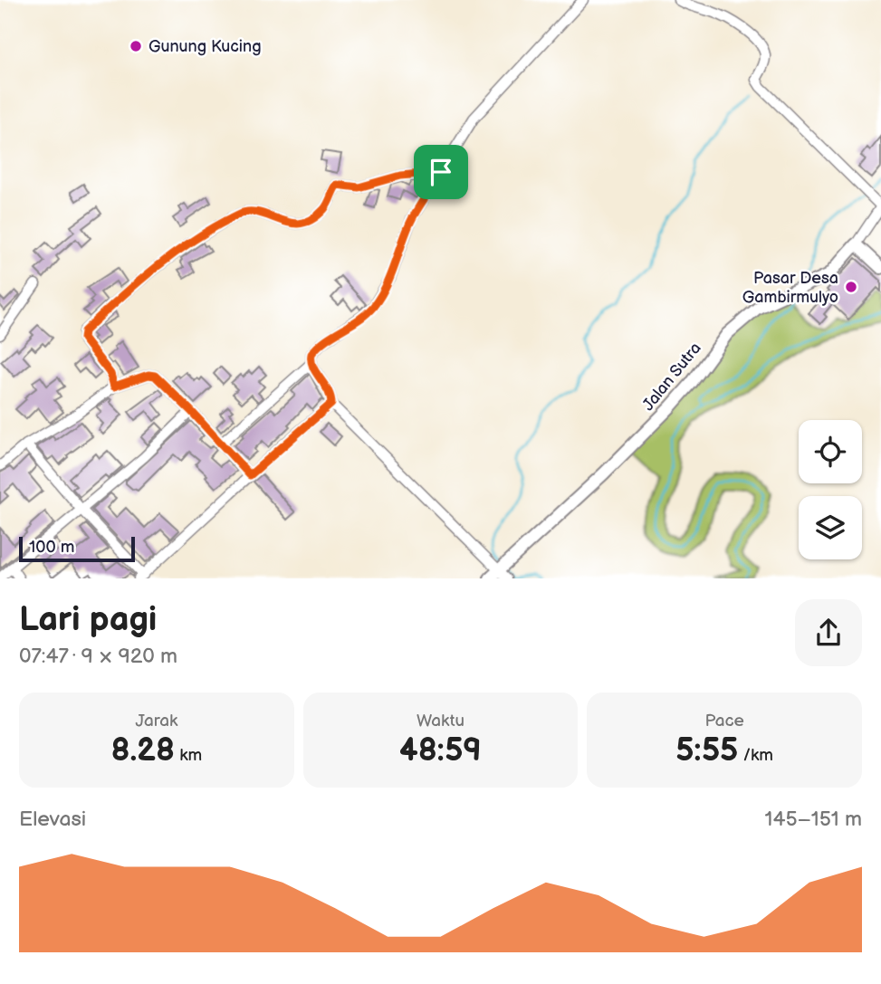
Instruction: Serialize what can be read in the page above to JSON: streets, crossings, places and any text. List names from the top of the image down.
{
  "streets": {
    "street": ["Jalan Sutra"]
  },
  "places": ["Gunung Kucing", "Pasar Desa Gambirmulyo"],
  "scale_bar": "100 m",
  "page": {
    "scale": "100 m",
    "heading": ["Lari pagi", "07:47 · 9 × 920 m"],
    "stats": [
      ["Jarak", "8.28 km"],
      ["Waktu", "48:59"],
      ["Pace", "5:55 /km"]
    ],
    "chart": ["Elevasi", "145–151 m"]
  }
}
